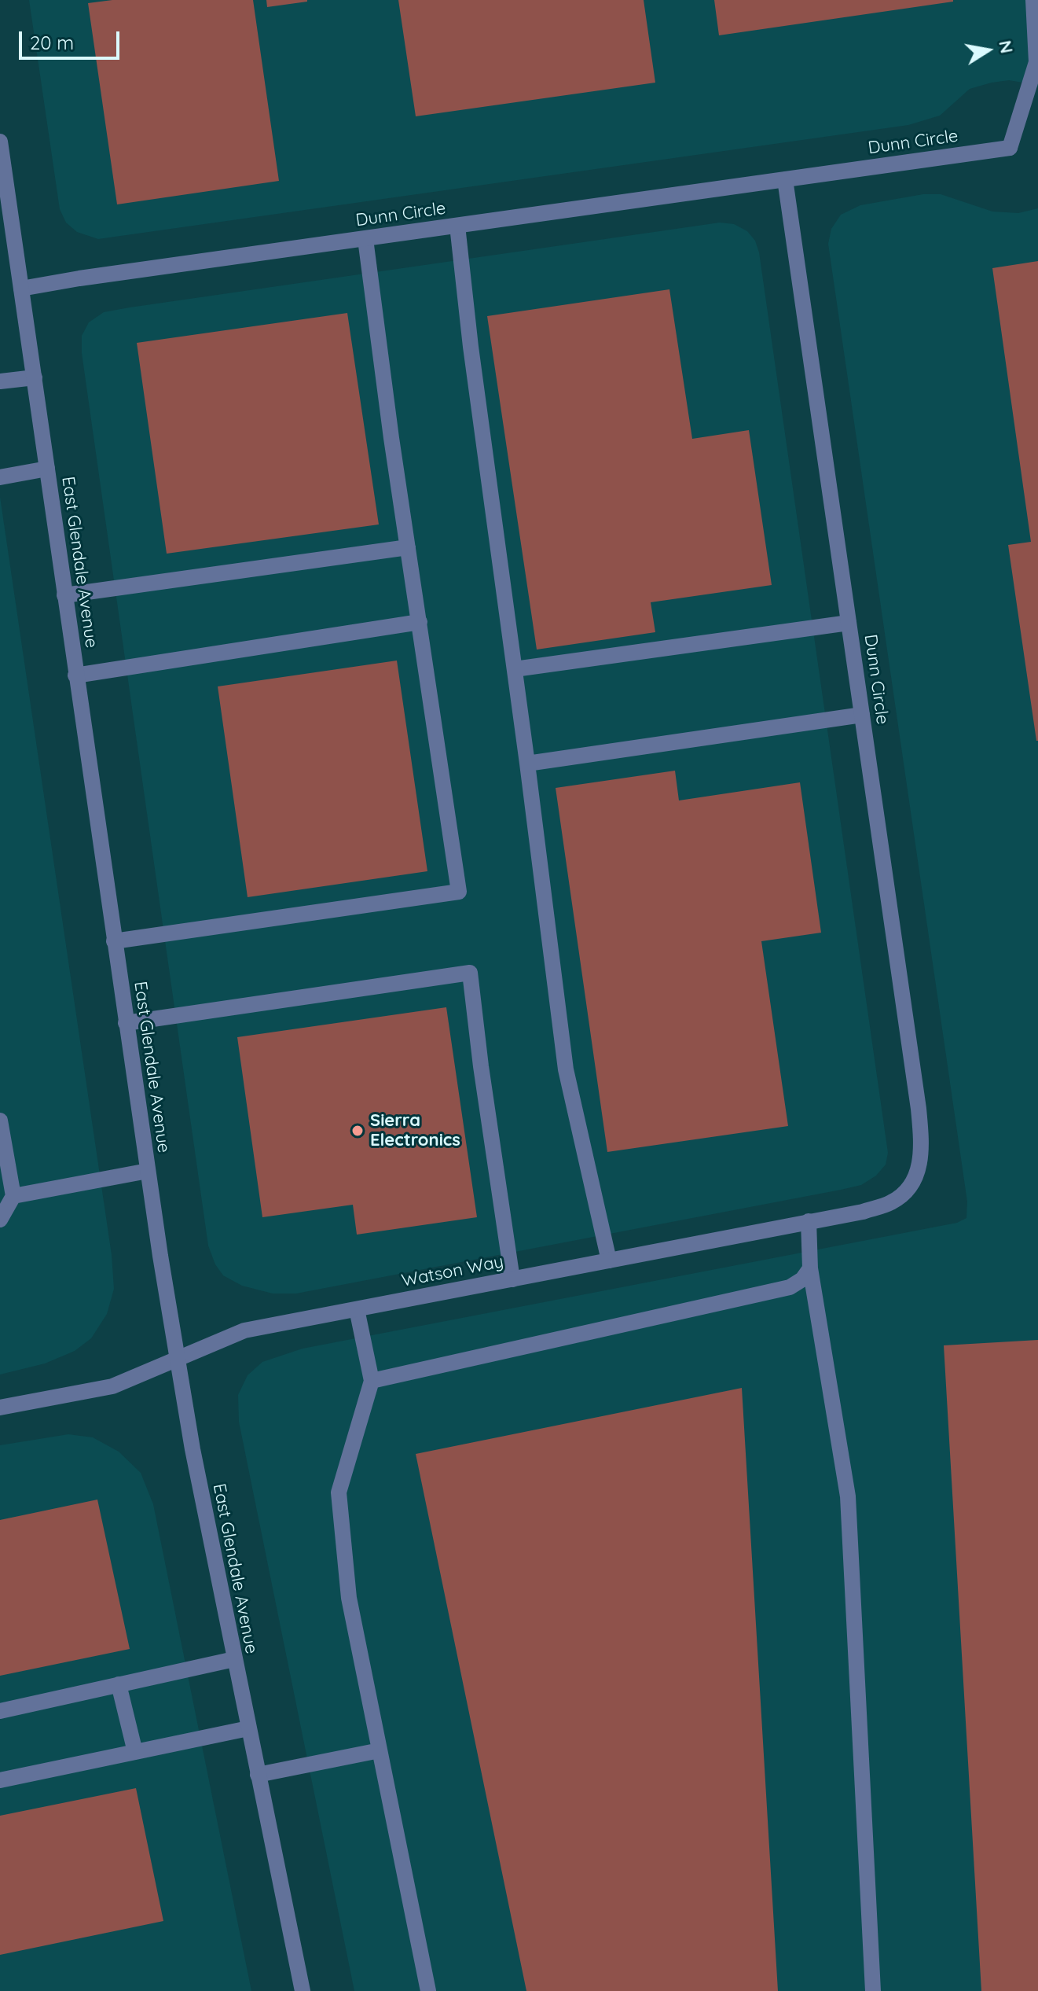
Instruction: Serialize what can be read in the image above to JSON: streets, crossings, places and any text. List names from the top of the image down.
{
  "streets": {
    "street": ["Dunn Circle", "East Glendale Avenue", "Watson Way"]
  },
  "crossings": [
    ["Dunn Circle", "East Glendale Avenue"],
    ["Dunn Circle", "Watson Way"],
    ["East Glendale Avenue", "Watson Way"]
  ],
  "places": ["Sierra Electronics"],
  "scale_bar": "20 m",
  "north": "right"
}
